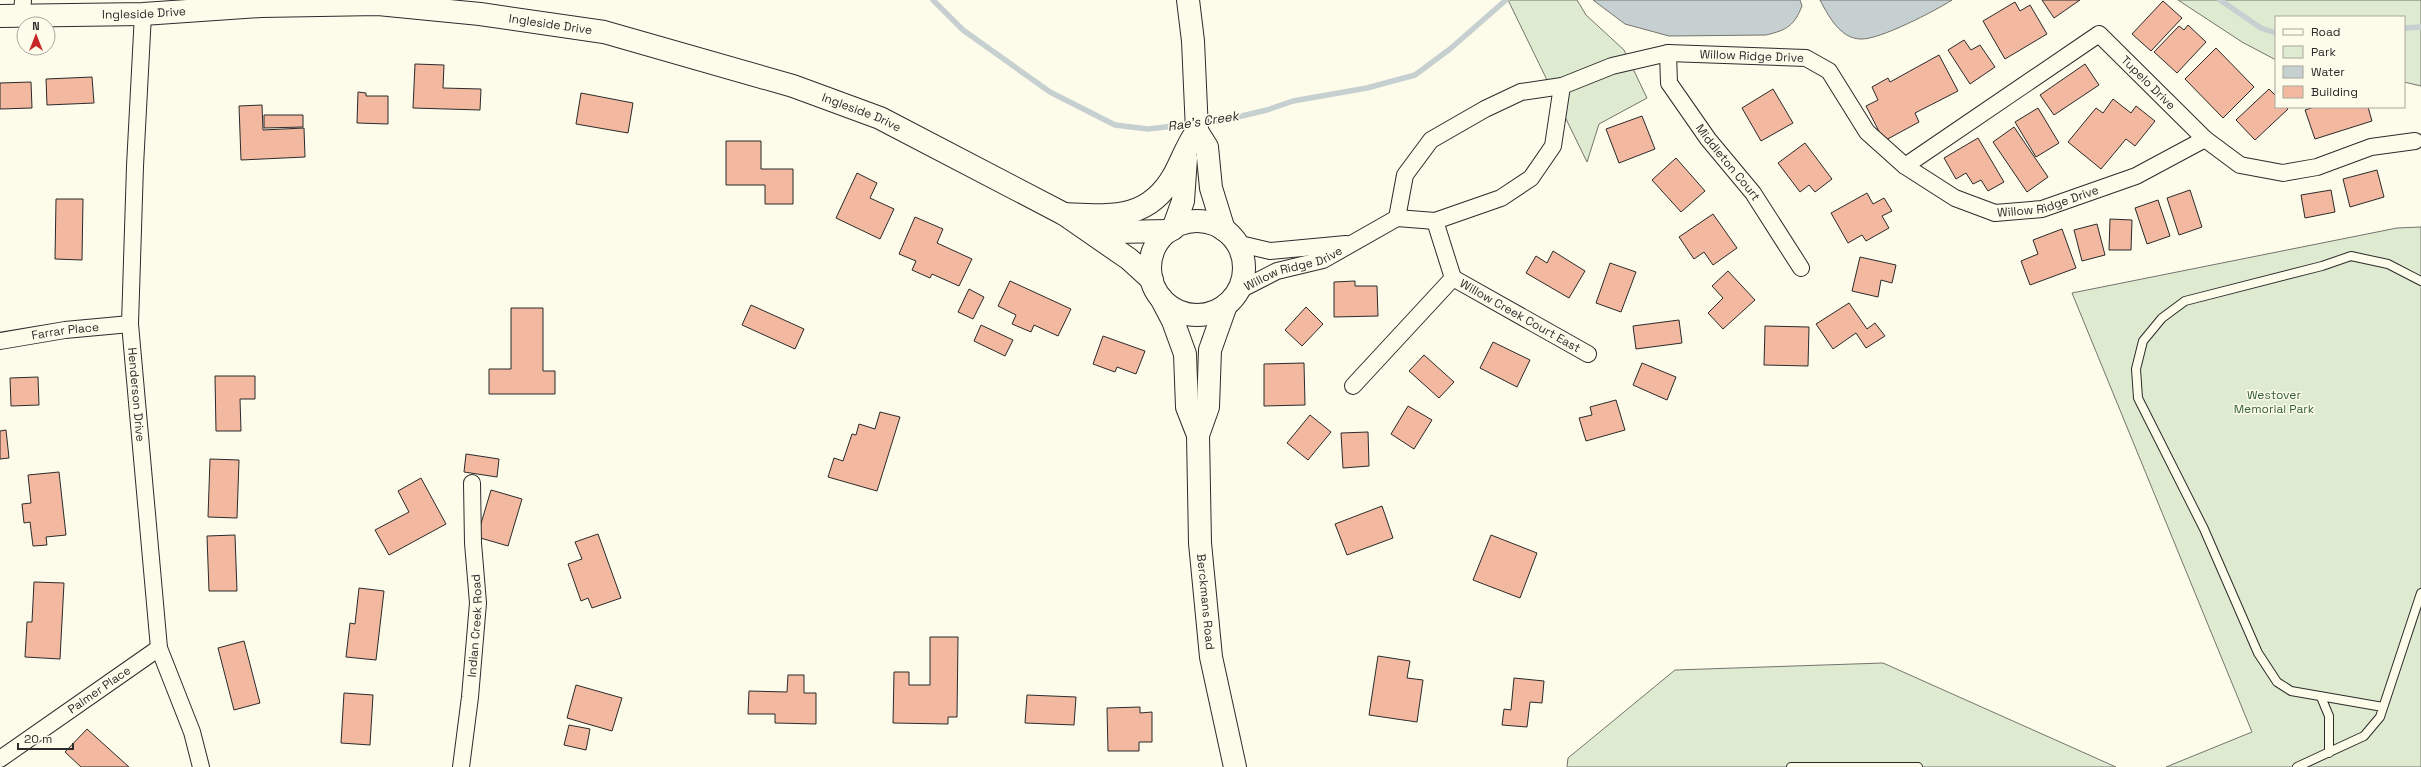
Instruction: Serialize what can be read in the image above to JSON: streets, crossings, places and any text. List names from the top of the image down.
{
  "streets": {
    "main road": ["Ingleside Drive", "Berckmans Road"],
    "street": [
      "Willow Ridge Drive",
      "Tupelo Drive",
      "Middleton Court",
      "Willow Creek Court East",
      "Farrar Place",
      "Henderson Drive",
      "Indian Creek Road",
      "Palmer Place"
    ]
  },
  "crossings": [
    ["Ingleside Drive", "Willow Ridge Drive"],
    ["Ingleside Drive", "Henderson Drive"],
    ["Ingleside Drive", "Berckmans Road"],
    ["Willow Ridge Drive", "Tupelo Drive"],
    ["Willow Ridge Drive", "Middleton Court"],
    ["Willow Ridge Drive", "Berckmans Road"],
    ["Farrar Place", "Henderson Drive"],
    ["Henderson Drive", "Palmer Place"]
  ],
  "water": ["Rae's Creek"],
  "parks": ["Westover Memorial Park"],
  "legend": [
    "Road",
    "Park",
    "Water",
    "Building"
  ],
  "scale_bar": "20 m",
  "north": "top"
}
